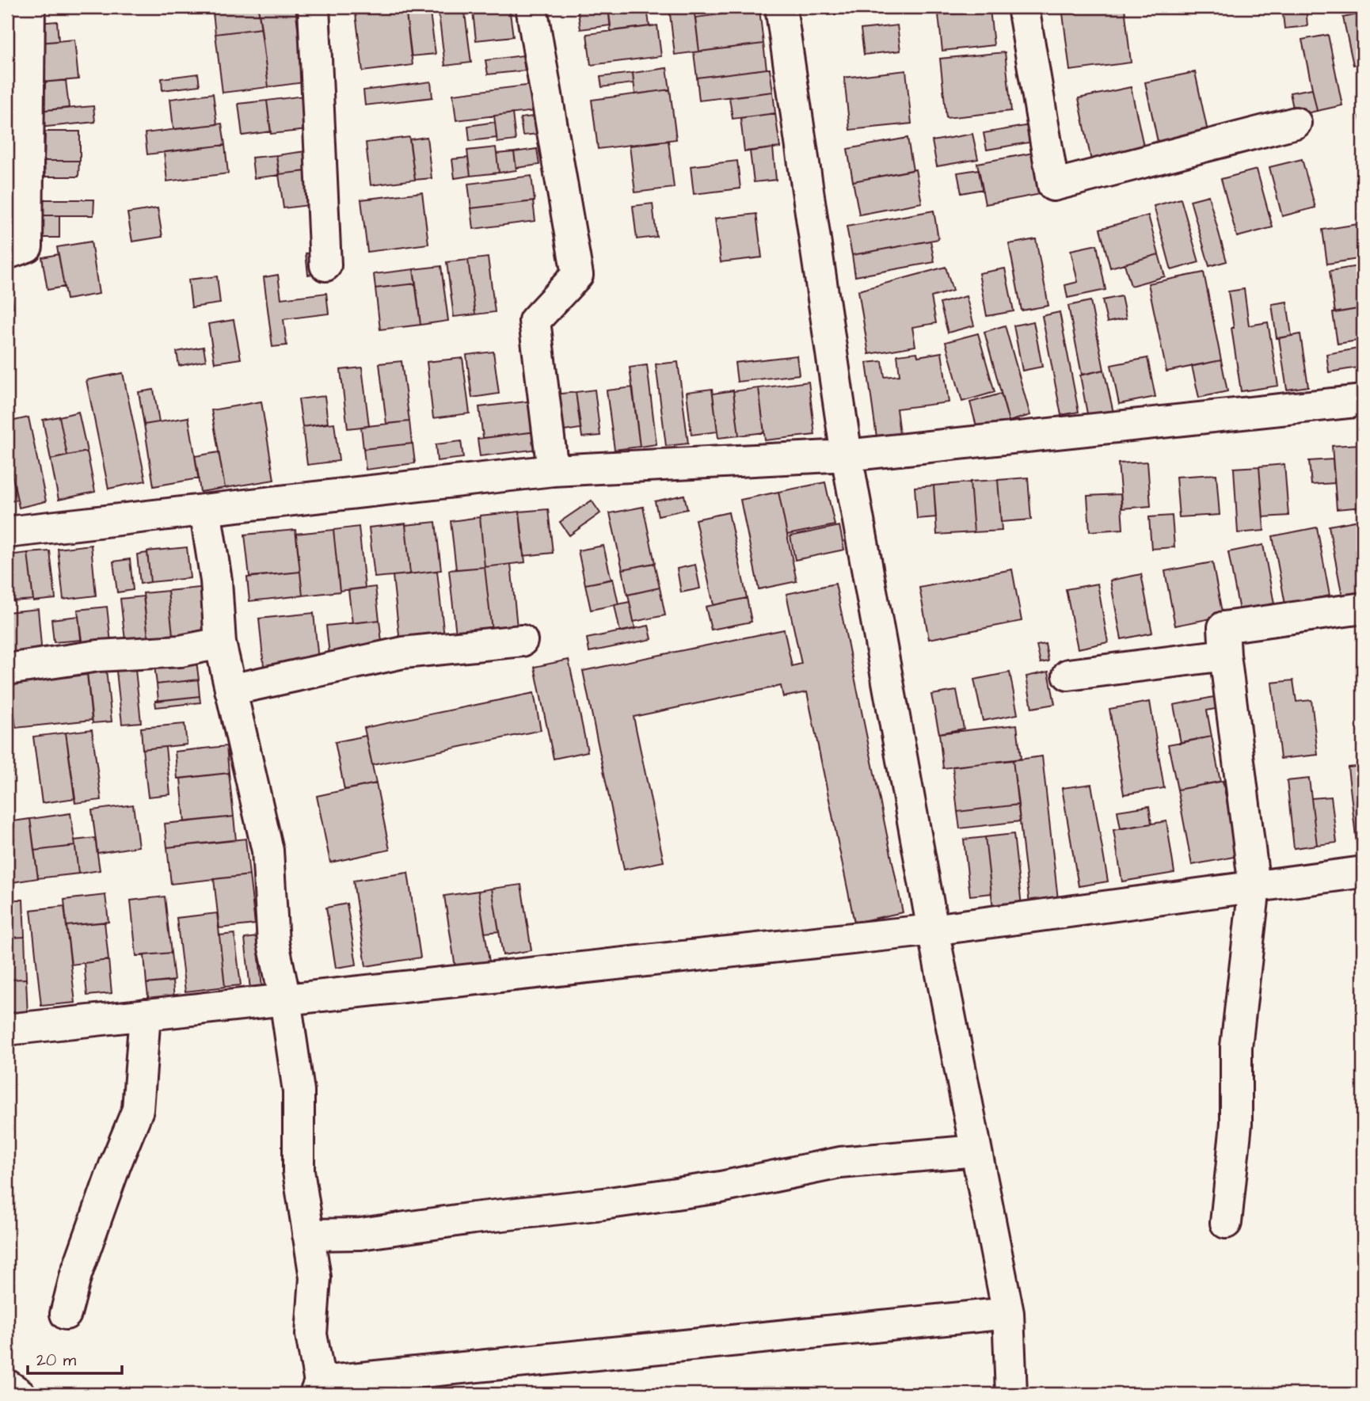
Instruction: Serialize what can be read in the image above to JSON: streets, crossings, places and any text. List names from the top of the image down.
{
  "scale_bar": "20 m"
}
